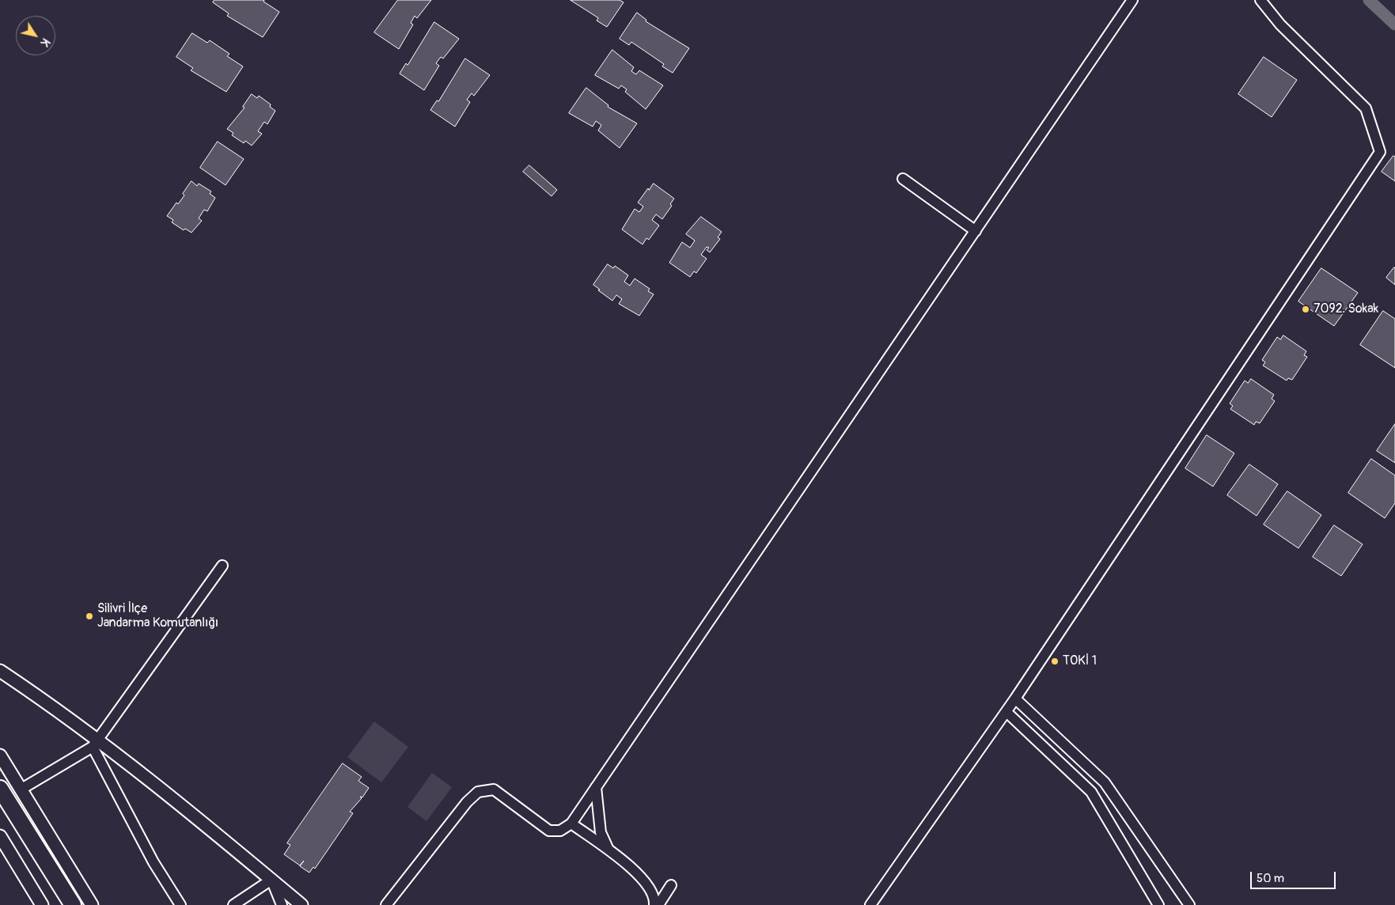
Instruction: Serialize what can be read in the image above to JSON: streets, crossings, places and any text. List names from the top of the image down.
{
  "places": ["7092. Sokak", "Silivri İlçe Jandarma Komutanlığı", "TOKİ 1"],
  "scale_bar": "50 m",
  "north": "bottom right"
}
